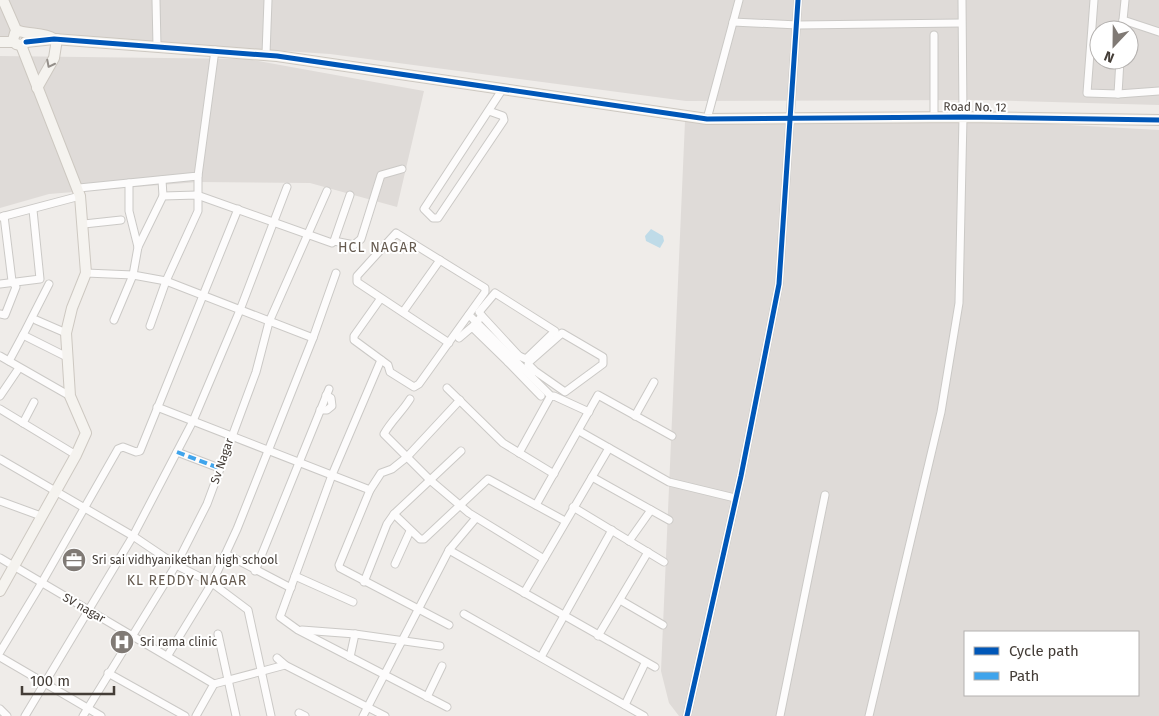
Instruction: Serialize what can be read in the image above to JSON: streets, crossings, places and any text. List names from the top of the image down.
{
  "streets": {
    "street": ["Road No. 12", "Sv Nagar", "SV nagar"]
  },
  "crossings": [
    ["Sv Nagar", "SV nagar"]
  ],
  "districts": ["HCL NAGAR", "KL REDDY NAGAR"],
  "places": {
    "office": ["Sri sai vidhyanikethan high school"],
    "hospital": ["Sri rama clinic"]
  },
  "legend": ["Cycle path", "Path"],
  "scale_bar": "100 m",
  "north": "bottom"
}
